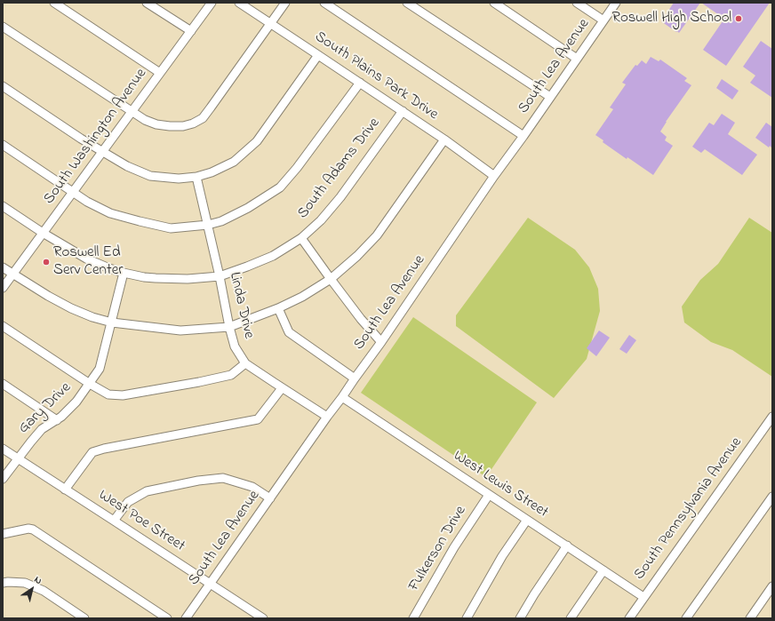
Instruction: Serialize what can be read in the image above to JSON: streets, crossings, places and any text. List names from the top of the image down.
{
  "streets": {
    "street": [
      "South Lea Avenue",
      "South Plains Park Drive",
      "South Washington Avenue",
      "South Adams Drive",
      "Linda Drive",
      "Gary Drive",
      "West Lewis Street",
      "South Pennsylvania Avenue",
      "West Poe Street",
      "Fulkerson Drive"
    ]
  },
  "crossings": [
    ["South Lea Avenue", "South Plains Park Drive"],
    ["South Lea Avenue", "Linda Drive"],
    ["South Lea Avenue", "West Lewis Street"],
    ["South Lea Avenue", "West Poe Street"],
    ["South Plains Park Drive", "South Adams Drive"],
    ["South Washington Avenue", "South Adams Drive"],
    ["South Adams Drive", "Linda Drive"],
    ["South Adams Drive", "Gary Drive"],
    ["Gary Drive", "West Poe Street"],
    ["West Lewis Street", "South Pennsylvania Avenue"],
    ["West Lewis Street", "Fulkerson Drive"]
  ],
  "places": ["Roswell High School", "Roswell Ed Serv Center"],
  "north": "top right"
}
